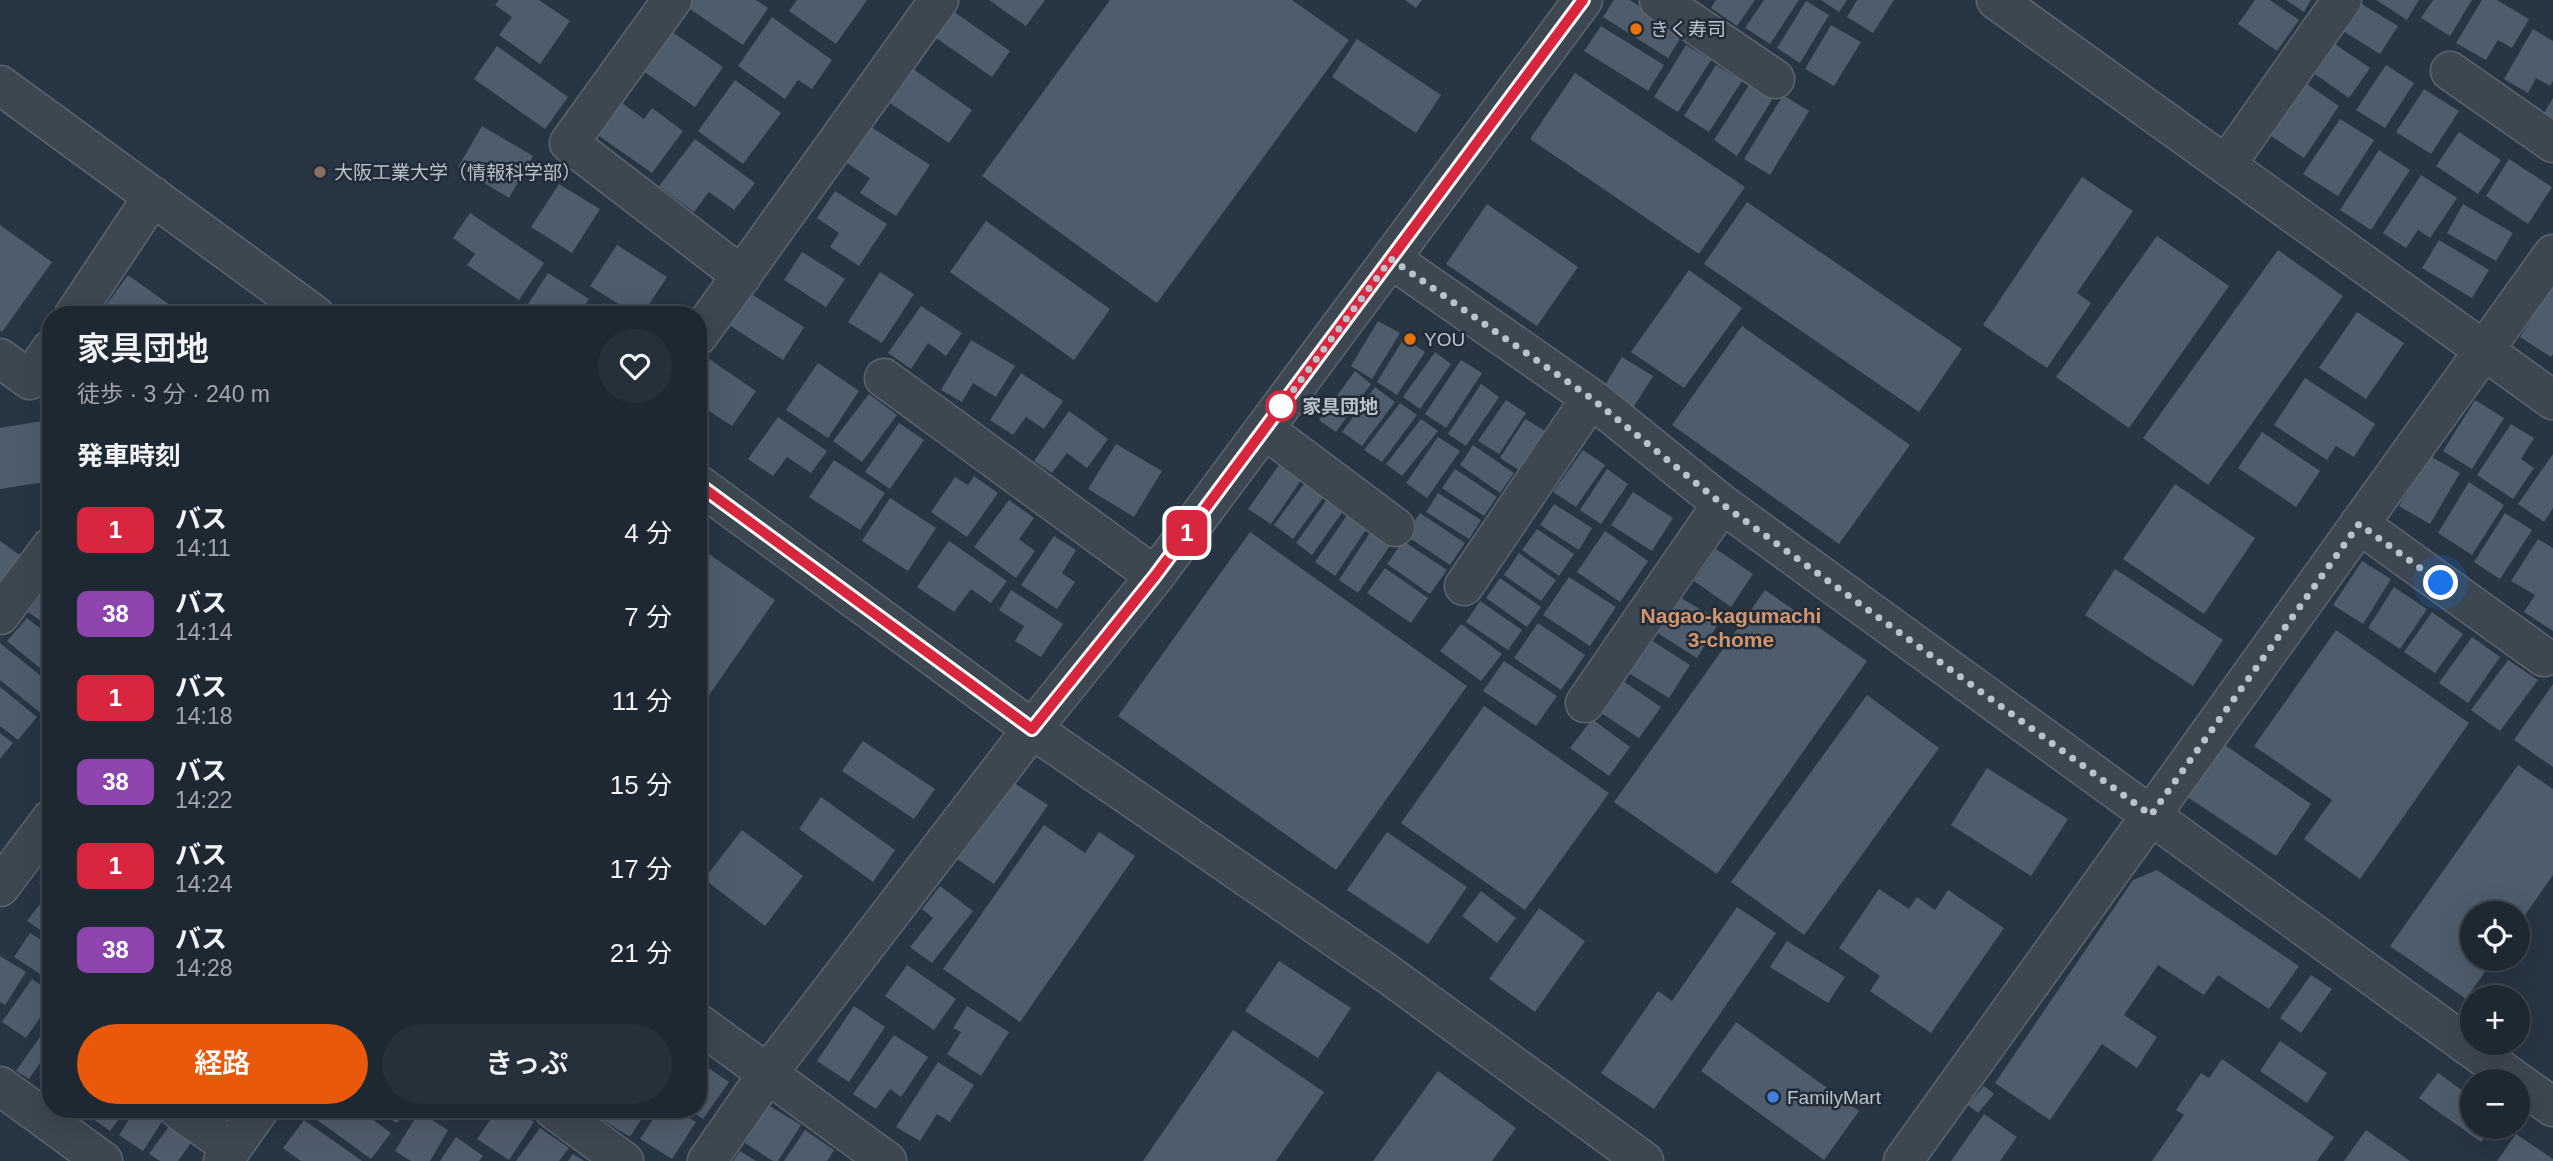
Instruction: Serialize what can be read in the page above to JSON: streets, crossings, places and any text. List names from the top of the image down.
{
  "districts": ["Nagao-kagumachi 3-chome"],
  "places": [
    "きく寿司",
    "大阪工業大学（情報科学部）",
    "YOU",
    "家具団地",
    "FamilyMart"
  ],
  "lines": ["bus line 1"],
  "page": {
    "on_map": "1",
    "heading": [
      ["家具団地", "徒歩 · 3 分 · 240 m"],
      "発車時刻"
    ],
    "list": [
      {
        "mark": "1",
        "name": "バス",
        "note": "14:11",
        "value": "4 分"
      },
      {
        "mark": "38",
        "name": "バス",
        "note": "14:14",
        "value": "7 分"
      },
      {
        "mark": "1",
        "name": "バス",
        "note": "14:18",
        "value": "11 分"
      },
      {
        "mark": "38",
        "name": "バス",
        "note": "14:22",
        "value": "15 分"
      },
      {
        "mark": "1",
        "name": "バス",
        "note": "14:24",
        "value": "17 分"
      },
      {
        "mark": "38",
        "name": "バス",
        "note": "14:28",
        "value": "21 分"
      }
    ],
    "map_buttons": ["+", "−"],
    "buttons": ["経路", "きっぷ"]
  }
}
